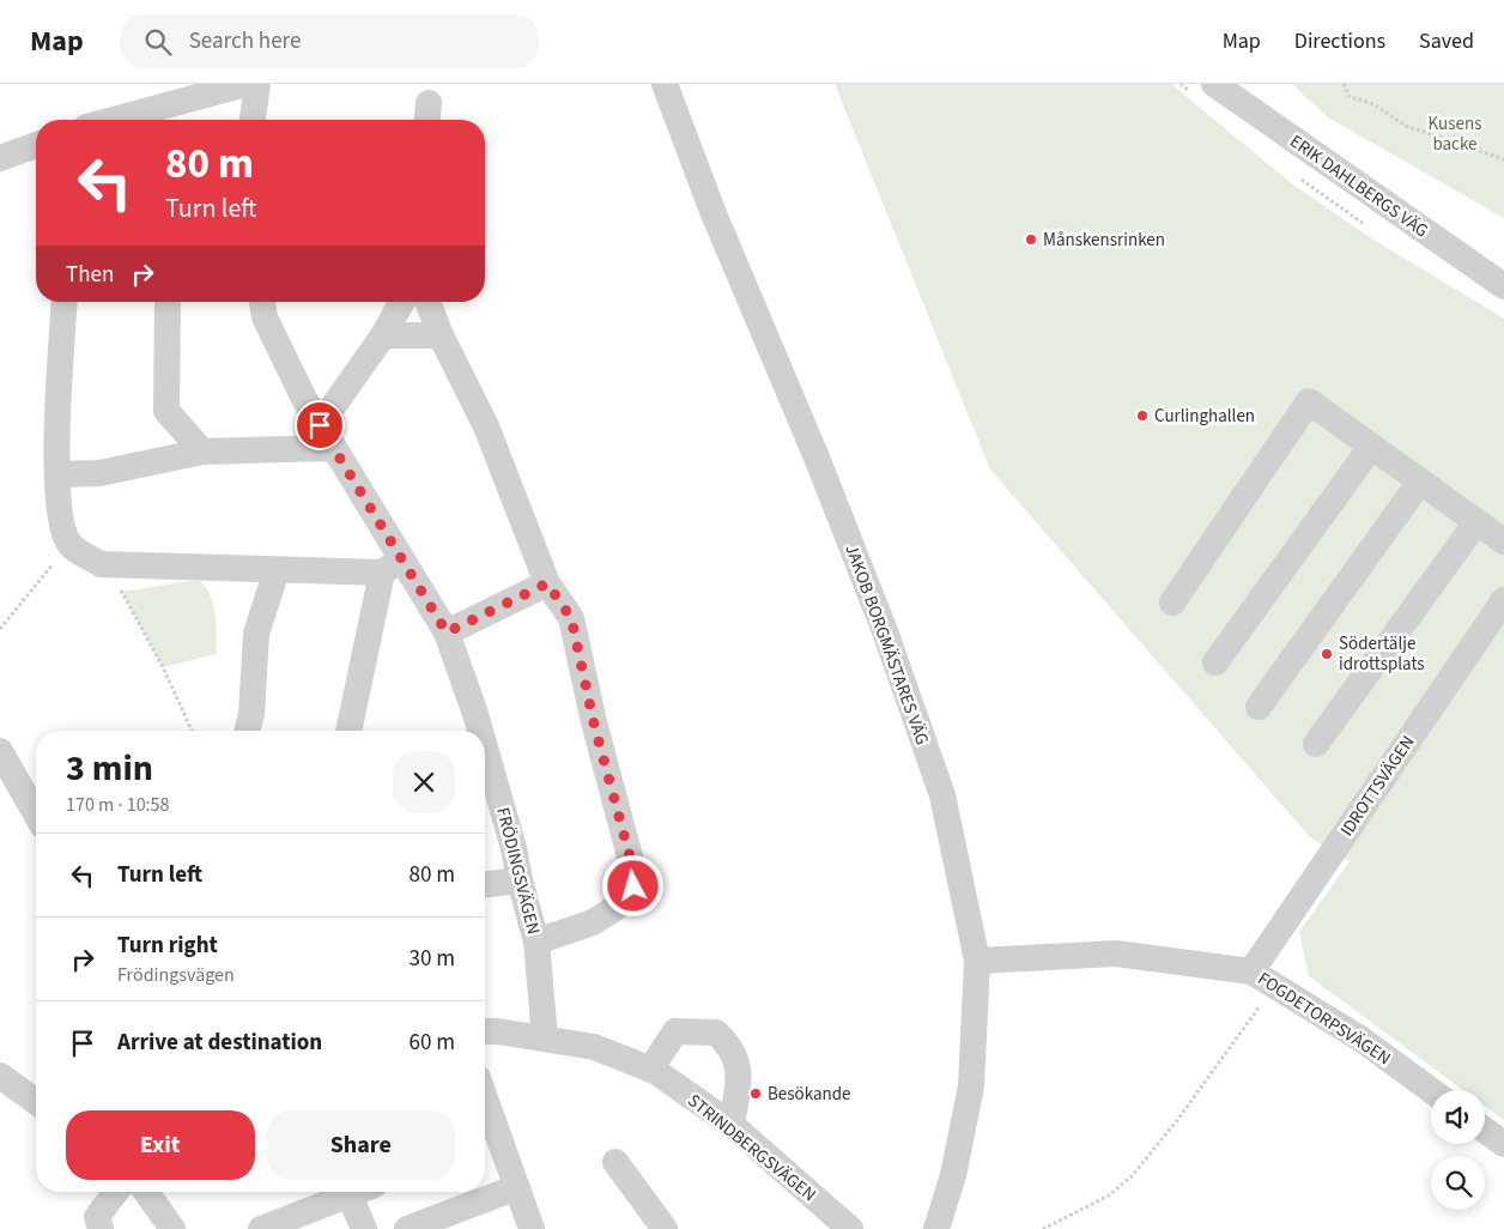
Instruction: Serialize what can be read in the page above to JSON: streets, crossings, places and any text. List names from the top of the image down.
{
  "streets": {
    "street": [
      "ERIK DAHLBERGS VÄG",
      "JAKOB BORGMÄSTARES VÄG",
      "IDROTTSVÄGEN",
      "FRÖDINGSVÄGEN",
      "FOGDETORPSVÄGEN",
      "STRINDBERGSVÄGEN"
    ]
  },
  "crossings": [
    ["JAKOB BORGMÄSTARES VÄG", "FOGDETORPSVÄGEN"],
    ["IDROTTSVÄGEN", "FOGDETORPSVÄGEN"],
    ["FRÖDINGSVÄGEN", "STRINDBERGSVÄGEN"]
  ],
  "parks": ["Kusens backe"],
  "places": [
    "Månskensrinken",
    "Curlinghallen",
    "Södertälje idrottsplats",
    "Besökande"
  ],
  "page": {
    "header": "Map",
    "search": "Search here",
    "nav": ["Map", "Directions", "Saved"],
    "turn": ["80 m", "Turn left"],
    "then": "Then",
    "heading": ["3 min", "170 m · 10:58"],
    "list": [
      {
        "name": "Turn left",
        "value": "80 m"
      },
      {
        "name": "Turn right",
        "note": "Frödingsvägen",
        "value": "30 m"
      },
      {
        "name": "Arrive at destination",
        "value": "60 m"
      }
    ],
    "buttons": ["Exit", "Share"]
  }
}
